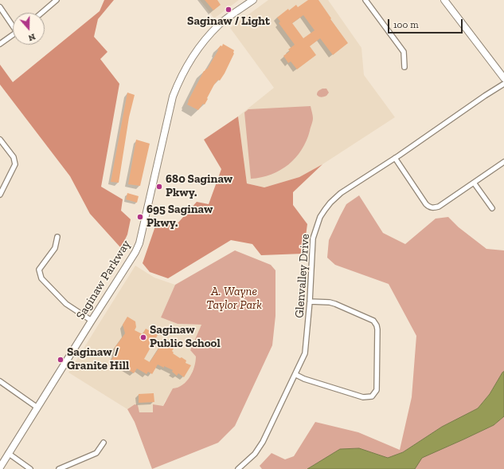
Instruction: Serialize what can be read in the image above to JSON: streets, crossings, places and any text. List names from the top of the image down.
{
  "streets": {
    "street": ["Glenvalley Drive", "Saginaw Parkway"]
  },
  "parks": ["A. Wayne Taylor Park"],
  "places": [
    "Saginaw / Light",
    "680 Saginaw Pkwy.",
    "695 Saginaw Pkwy.",
    "Saginaw Public School",
    "Saginaw / Granite Hill"
  ],
  "scale_bar": "100 m",
  "north": "bottom"
}
